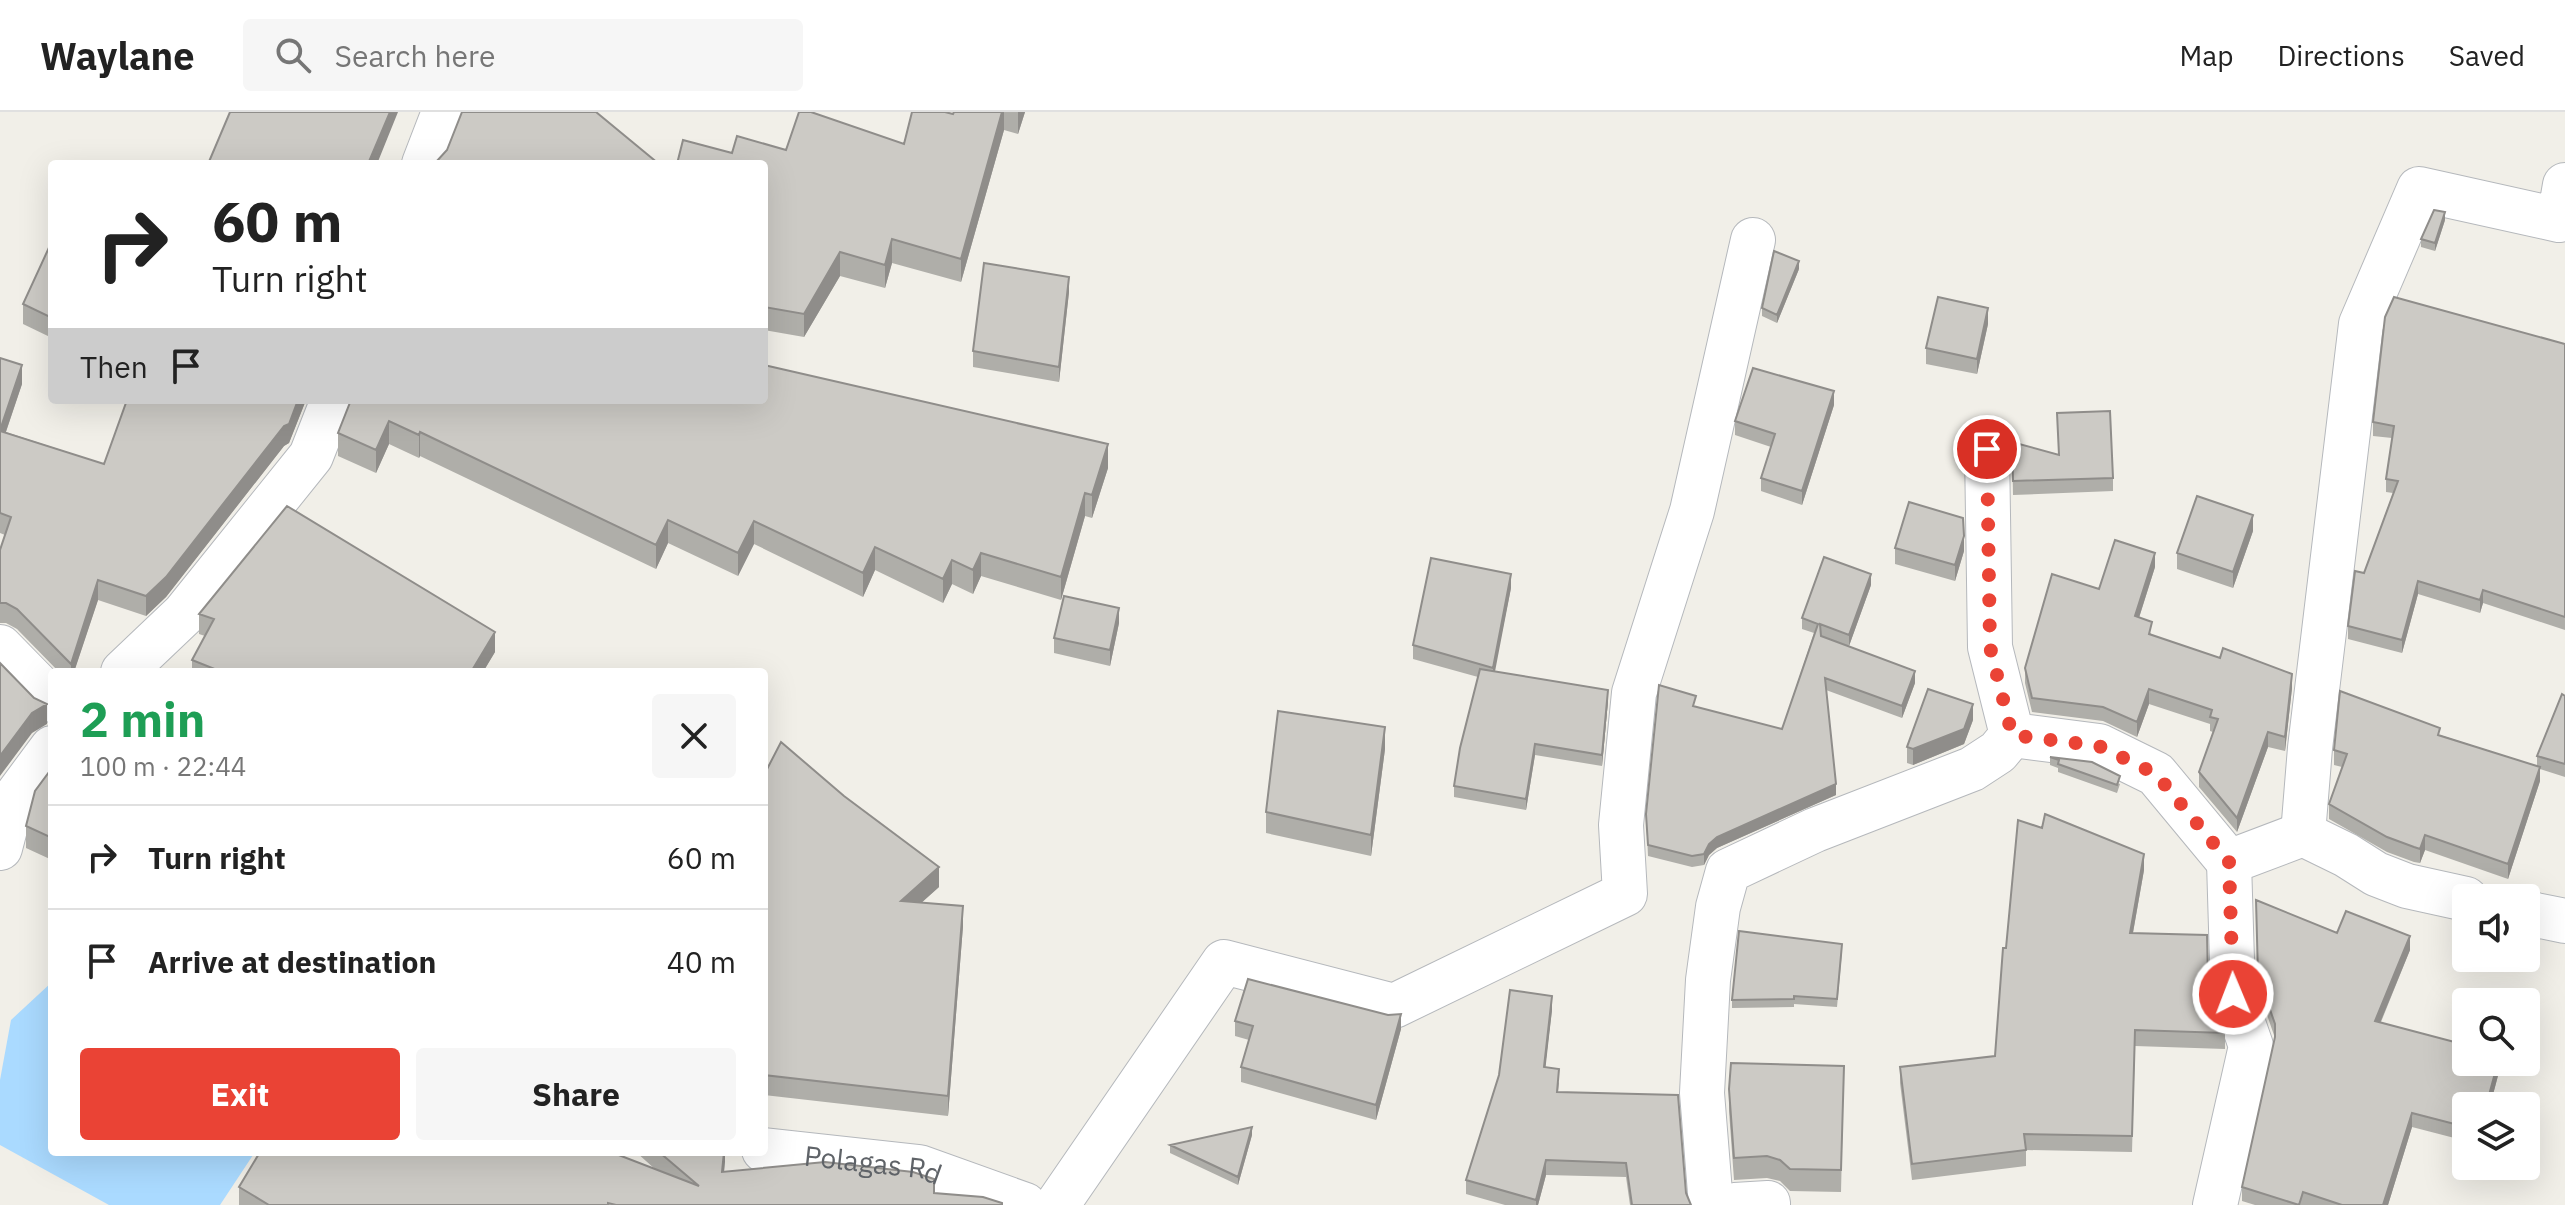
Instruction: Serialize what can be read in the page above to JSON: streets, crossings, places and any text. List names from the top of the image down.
{
  "streets": {
    "street": ["Polagas Rd"]
  },
  "page": {
    "header": "Waylane",
    "search": "Search here",
    "nav": ["Map", "Directions", "Saved"],
    "turn": ["60 m", "Turn right"],
    "then": "Then",
    "heading": ["2 min", "100 m · 22:44"],
    "list": [
      {
        "name": "Turn right",
        "value": "60 m"
      },
      {
        "name": "Arrive at destination",
        "value": "40 m"
      }
    ],
    "buttons": ["Exit", "Share"]
  }
}
